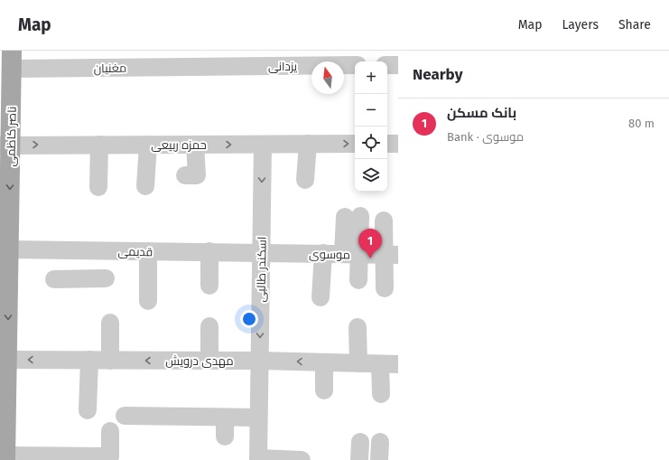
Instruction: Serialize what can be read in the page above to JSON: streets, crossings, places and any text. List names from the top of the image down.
{
  "streets": {
    "main road": ["ناصر کاظمی"],
    "street": [
      "یزدانی",
      "مغنیان",
      "حمزه ربیعی",
      "قدیمی",
      "موسوی",
      "اسکندر طالبی",
      "مهدی درویش"
    ]
  },
  "crossings": [
    ["یزدانی", "مغنیان"],
    ["مغنیان", "ناصر کاظمی"],
    ["ناصر کاظمی", "حمزه ربیعی"],
    ["ناصر کاظمی", "قدیمی"],
    ["ناصر کاظمی", "مهدی درویش"],
    ["حمزه ربیعی", "اسکندر طالبی"],
    ["قدیمی", "موسوی"],
    ["قدیمی", "اسکندر طالبی"],
    ["موسوی", "اسکندر طالبی"],
    ["اسکندر طالبی", "مهدی درویش"]
  ],
  "one_way": ["ناصر کاظمی", "حمزه ربیعی"],
  "north": "top",
  "page": {
    "header": "Map",
    "nav": ["Map", "Layers", "Share"],
    "heading": "Nearby",
    "map_buttons": ["+", "−"],
    "list": [
      {
        "mark": "1",
        "name": "بانک مسکن",
        "note": "Bank · موسوی",
        "value": "80 m"
      }
    ],
    "pins": "1"
  }
}
